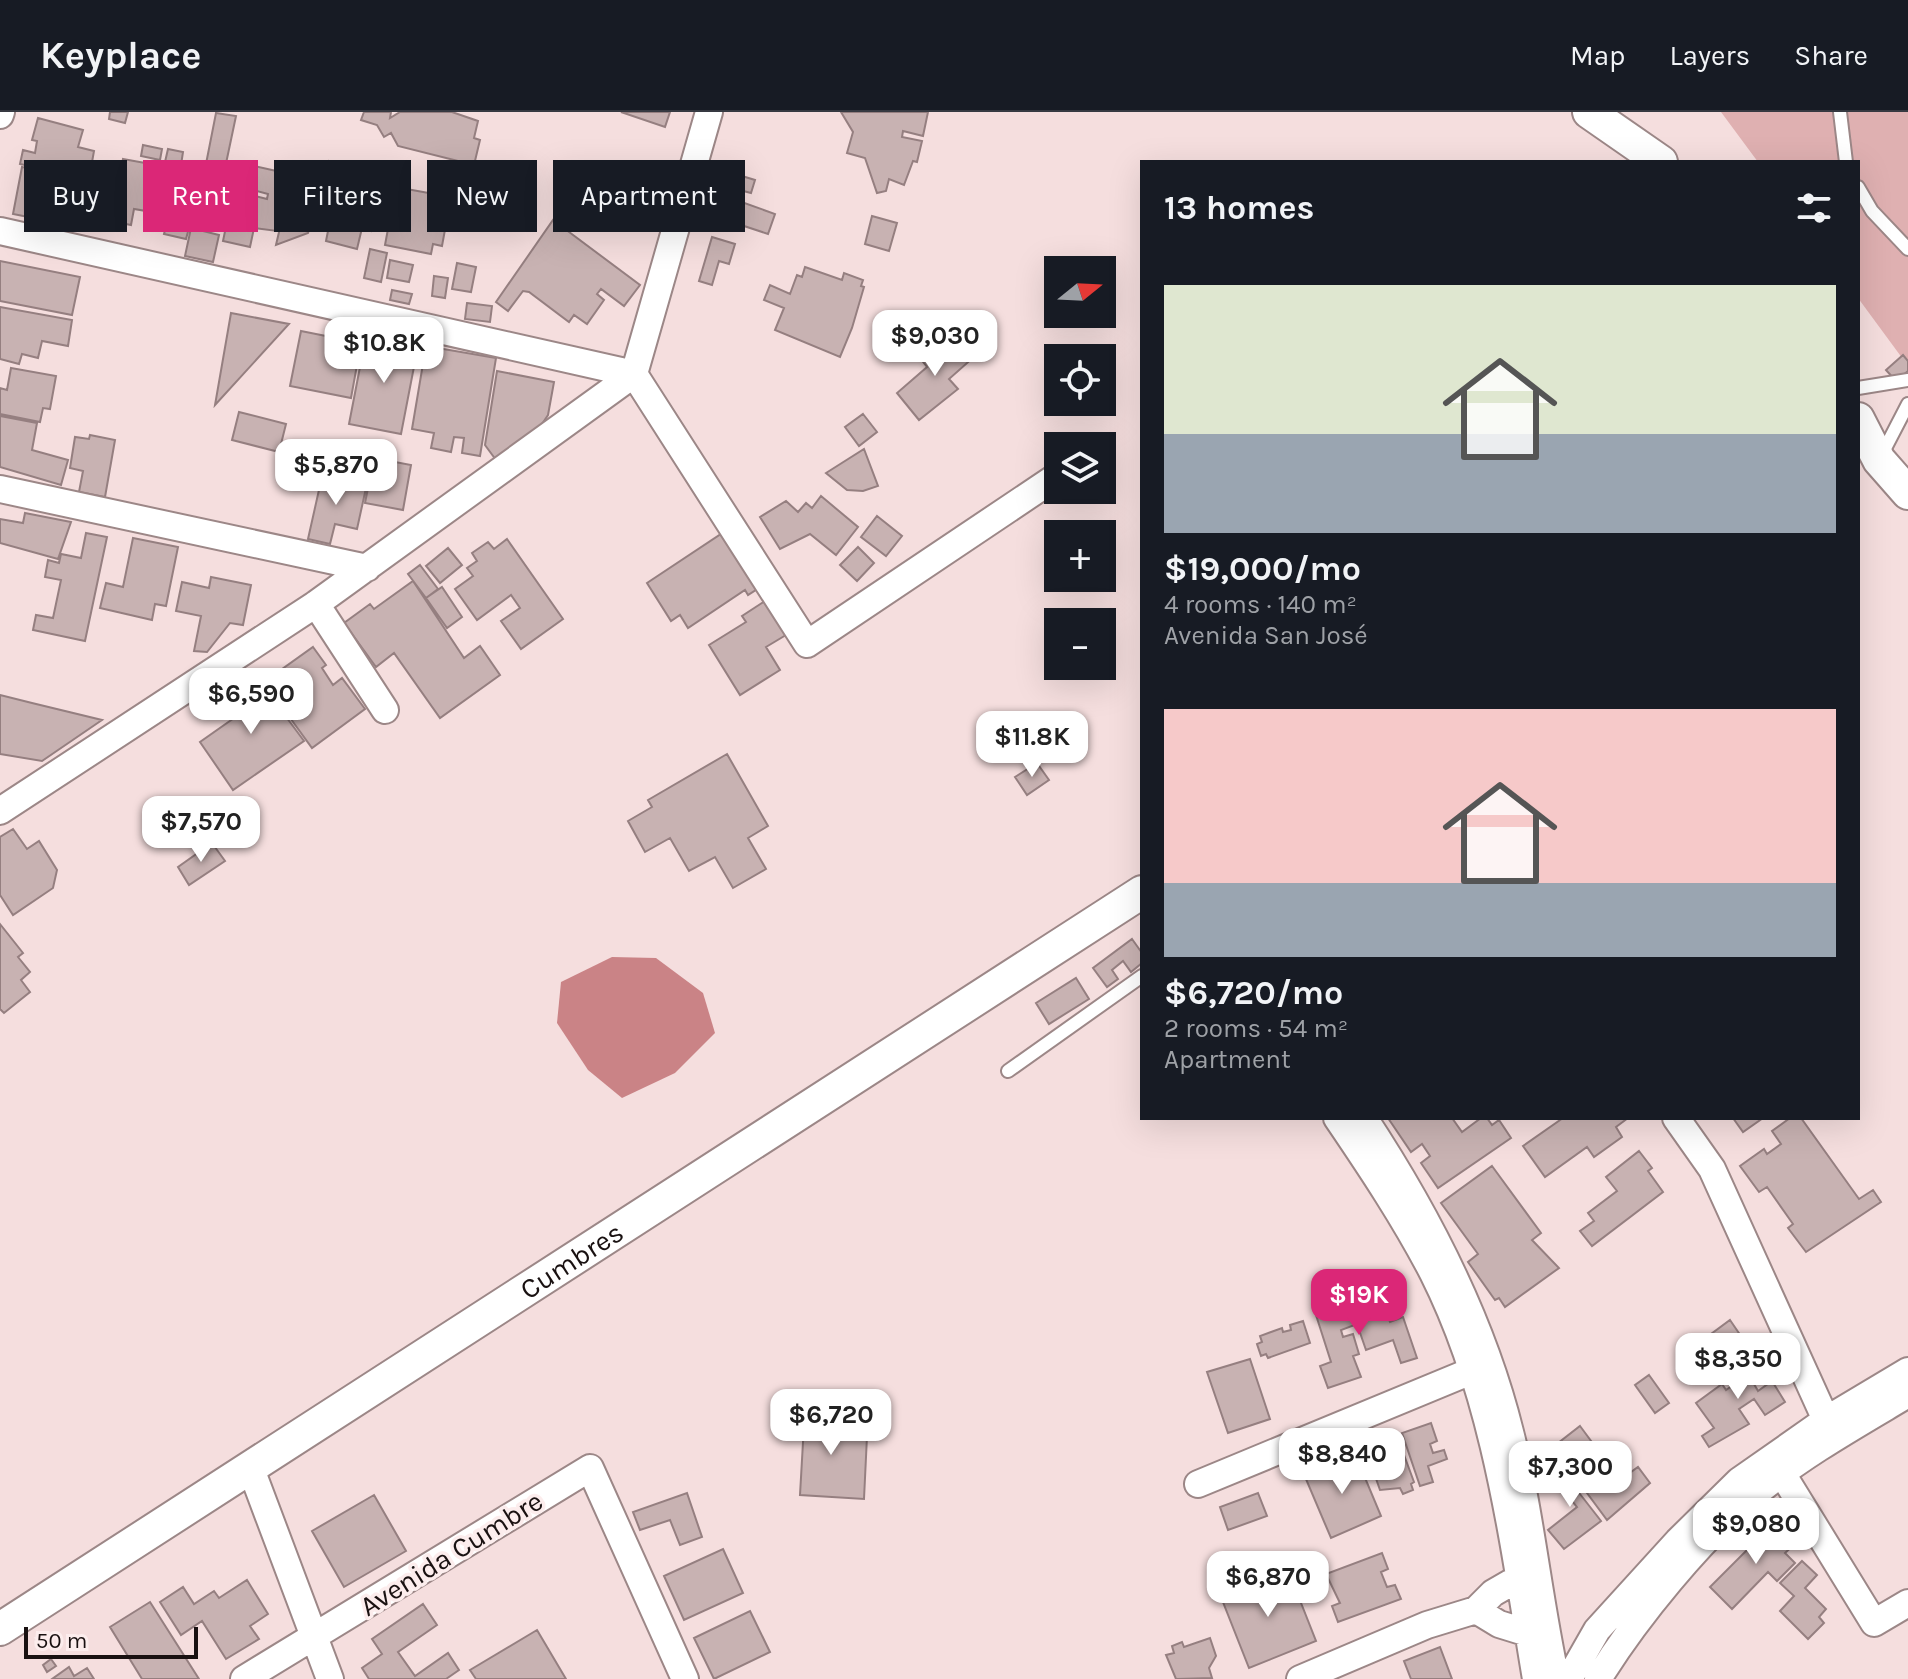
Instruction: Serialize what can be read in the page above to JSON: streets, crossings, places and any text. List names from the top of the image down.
{
  "streets": {
    "street": ["Cumbres", "Avenida Cumbre"]
  },
  "scale_bar": "50 m",
  "north": "right",
  "page": {
    "header": "Keyplace",
    "nav": ["Map", "Layers", "Share"],
    "chip": [
      "Buy",
      "Rent",
      "Filters",
      "New",
      "Apartment"
    ],
    "heading": "13 homes",
    "map_buttons": ["+", "−"],
    "list": [
      {
        "name": "$19,000/mo",
        "note": "4 rooms · 140 m² · Avenida San José"
      },
      {
        "name": "$6,720/mo",
        "note": "2 rooms · 54 m² · Apartment"
      }
    ],
    "price": [
      "$9,030",
      "$10.8K",
      "$5,870",
      "$6,590",
      "$11.8K",
      "$7,570",
      "$19K",
      "$8,350",
      "$6,720",
      "$8,840",
      "$7,300",
      "$9,080",
      "$6,870"
    ],
    "scale": "50 m"
  }
}
